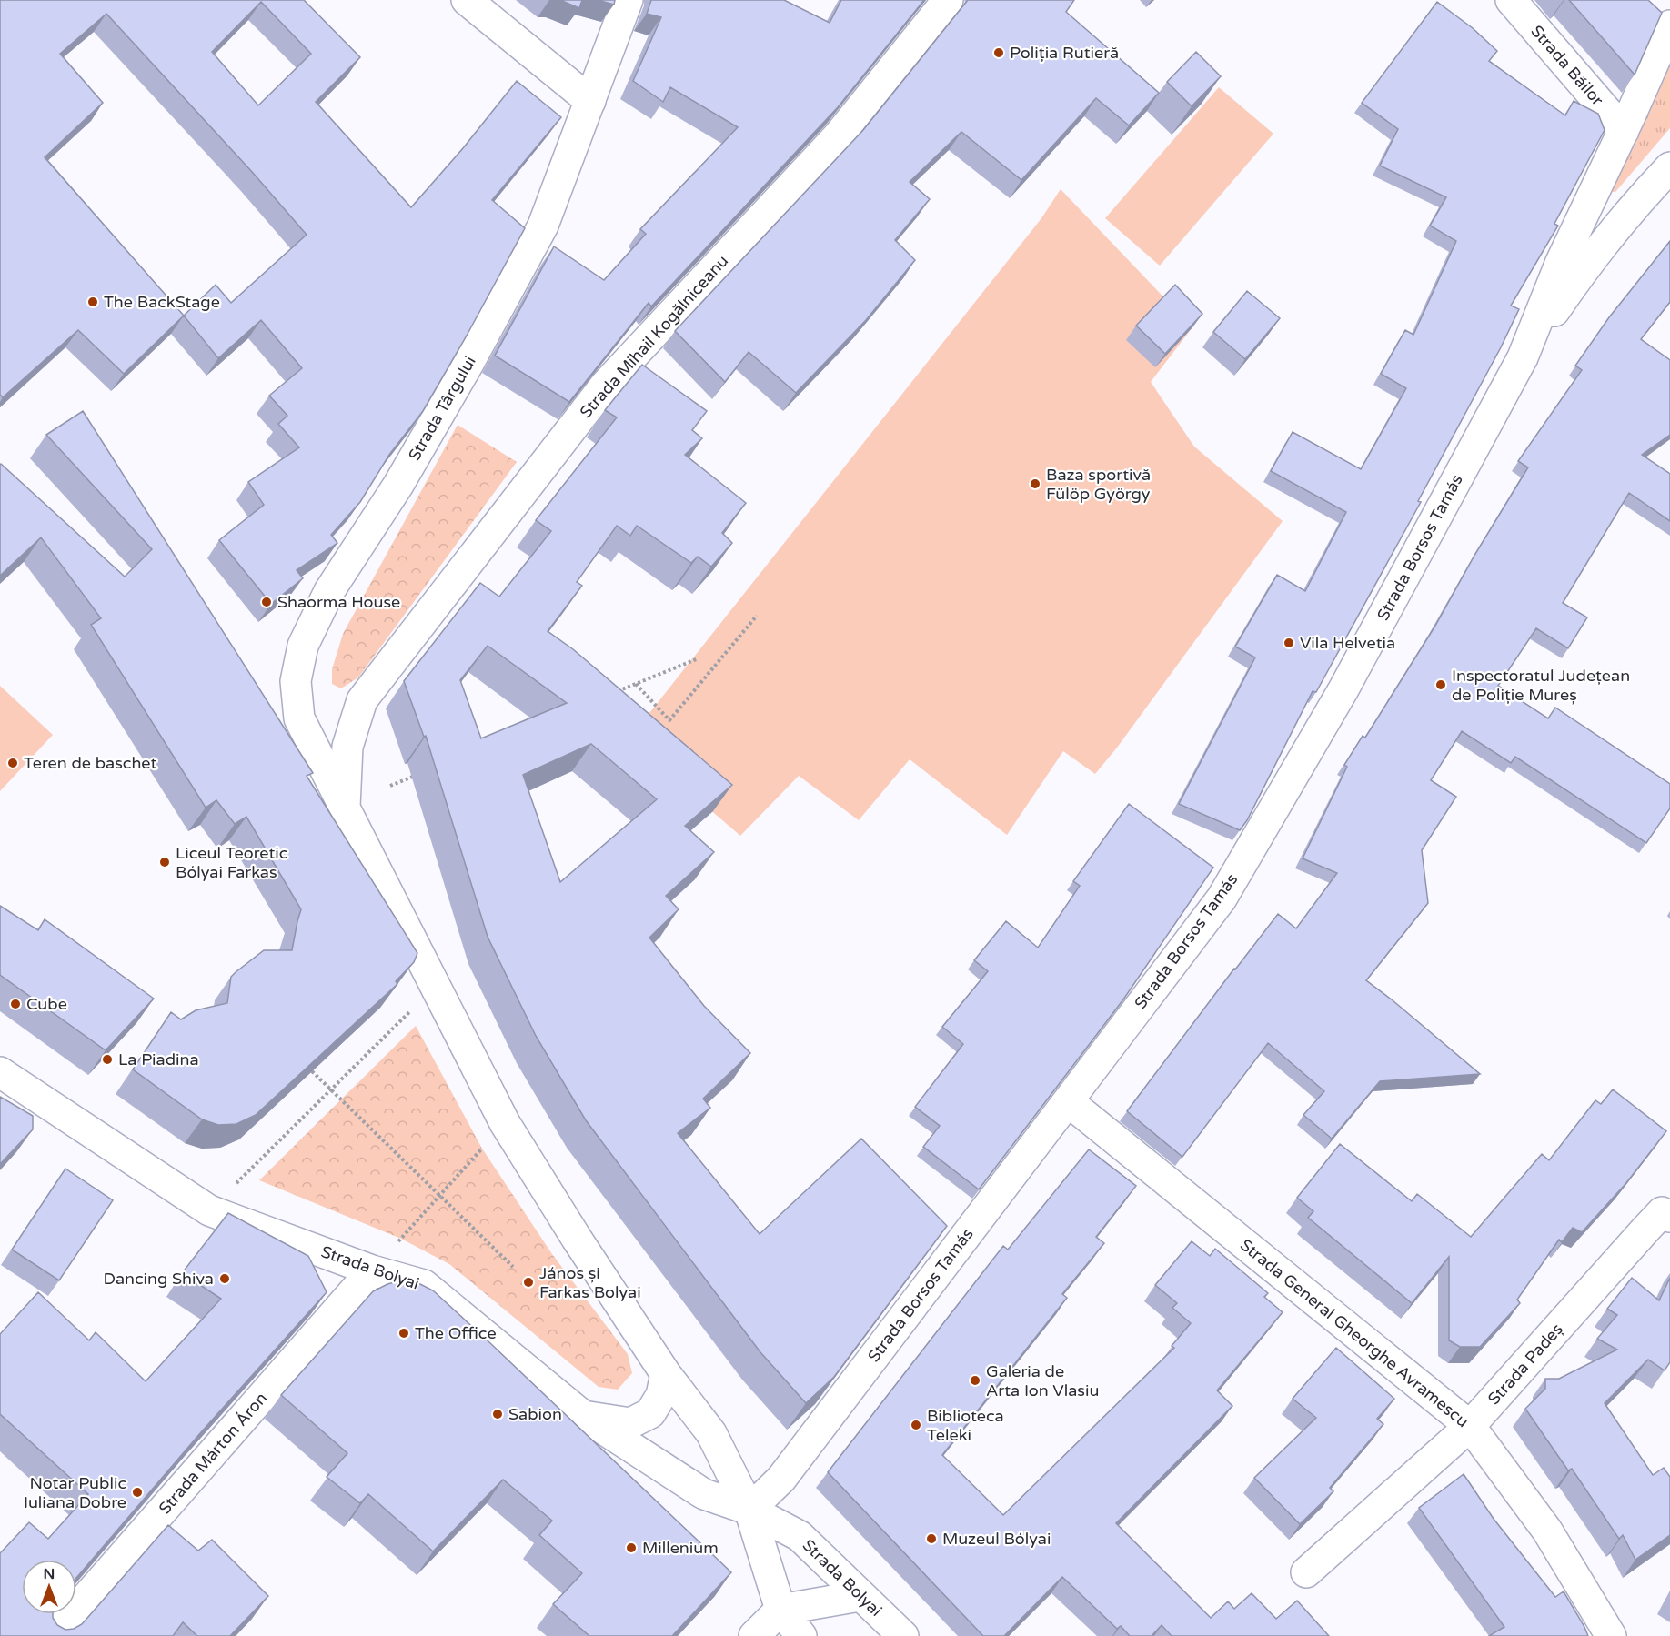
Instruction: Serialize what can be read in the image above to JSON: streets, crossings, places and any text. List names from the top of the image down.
{
  "streets": {
    "street": [
      "Strada Băilor",
      "Strada Mihail Kogălniceanu",
      "Strada Târgului",
      "Strada Borsos Tamás",
      "Strada Bolyai",
      "Strada General Gheorghe Avramescu",
      "Strada Padeș",
      "Strada Márton Áron"
    ]
  },
  "crossings": [
    ["Strada Băilor", "Strada Borsos Tamás"],
    ["Strada Mihail Kogălniceanu", "Strada Târgului"],
    ["Strada Borsos Tamás", "Strada Bolyai"],
    ["Strada Borsos Tamás", "Strada General Gheorghe Avramescu"],
    ["Strada Bolyai", "Strada Márton Áron"],
    ["Strada General Gheorghe Avramescu", "Strada Padeș"]
  ],
  "places": [
    "Poliția Rutieră",
    "The BackStage",
    "Baza sportivă Fülöp György",
    "Shaorma House",
    "Vila Helvetia",
    "Inspectoratul Județean de Poliție Mureș",
    "Teren de baschet",
    "Liceul Teoretic Bólyai Farkas",
    "Cube",
    "La Piadina",
    "Dancing Shiva",
    "János și Farkas Bolyai",
    "The Office",
    "Galeria de Arta Ion Vlasiu",
    "Sabion",
    "Biblioteca Teleki",
    "Notar Public Iuliana Dobre",
    "Muzeul Bólyai",
    "Millenium"
  ],
  "north": "top"
}
